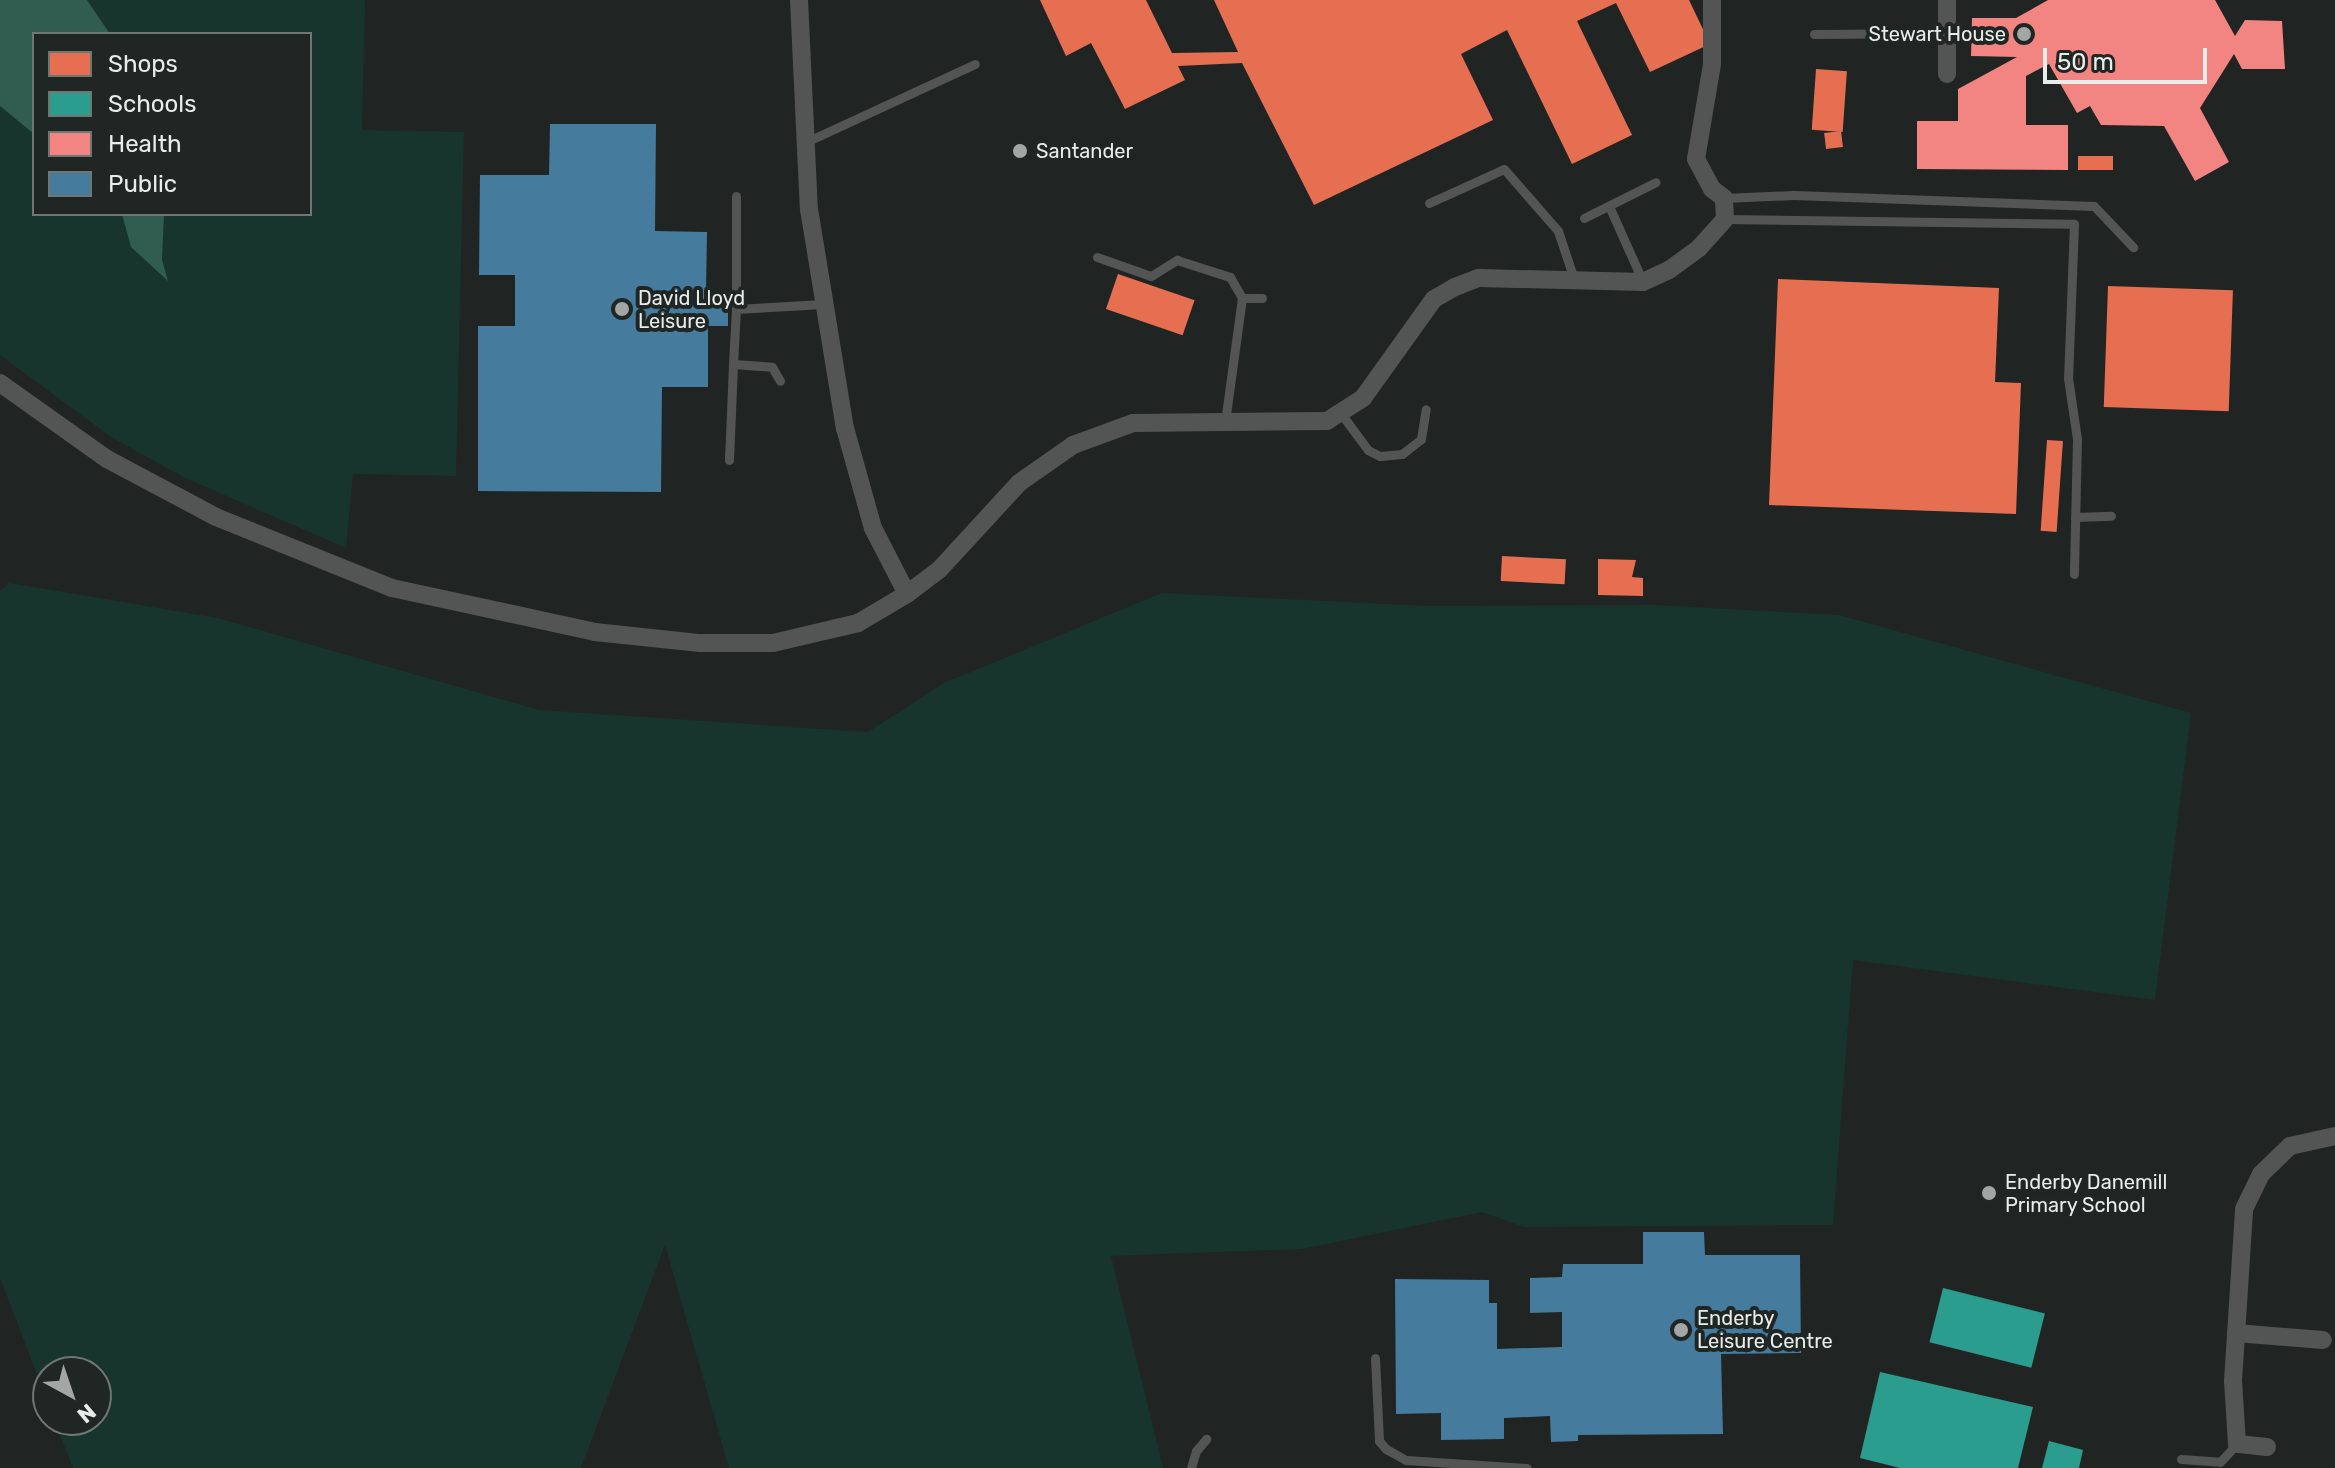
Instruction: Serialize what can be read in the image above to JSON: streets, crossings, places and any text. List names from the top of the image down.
{
  "places": [
    "Stewart House",
    "Santander",
    "David Lloyd Leisure",
    "Enderby Danemill Primary School",
    "Enderby Leisure Centre"
  ],
  "legend": [
    "Shops",
    "Schools",
    "Health",
    "Public"
  ],
  "scale_bar": "50 m",
  "north": "bottom right"
}
